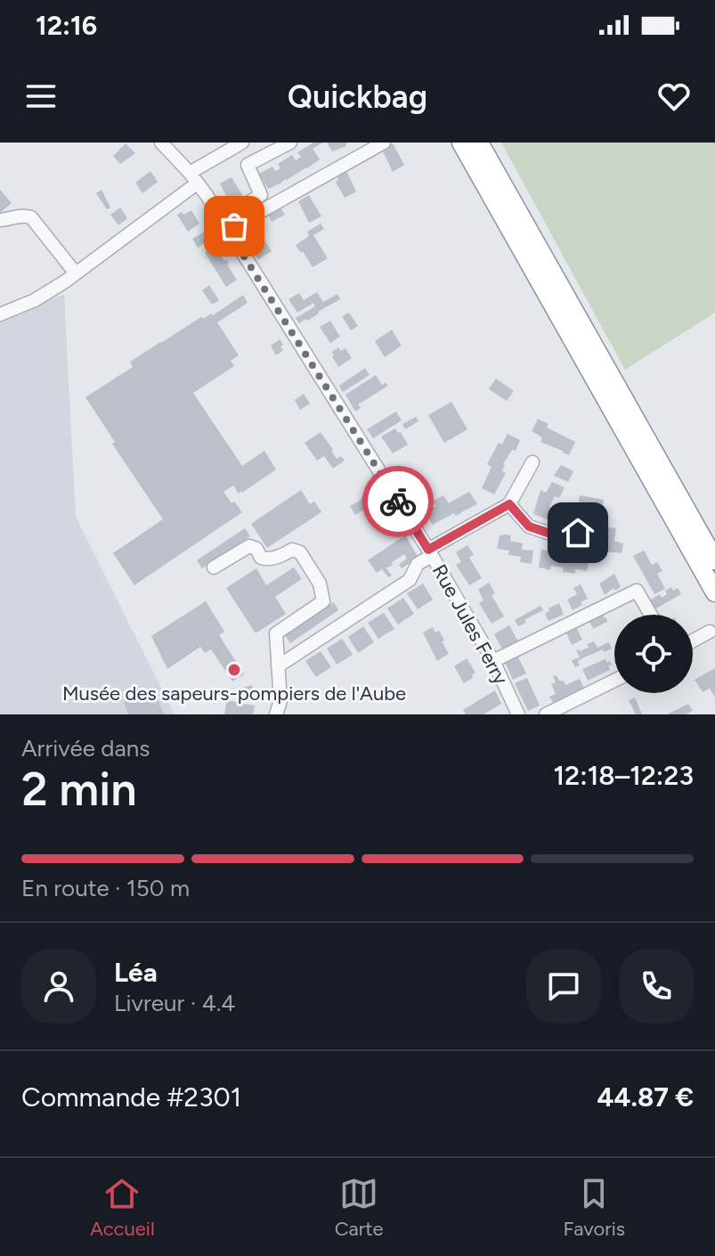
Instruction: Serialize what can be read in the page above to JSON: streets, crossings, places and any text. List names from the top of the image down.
{
  "streets": {
    "street": ["Rue Jules Ferry"]
  },
  "places": ["Musée des sapeurs-pompiers de l'Aube"],
  "page": {
    "status": "12:16",
    "header": "Quickbag",
    "heading": ["2 min", "Arrivée dans", "12:18–12:23"],
    "panel": [
      "Léa",
      "Livreur · 4.4",
      "Commande #2301",
      "44.87 €"
    ],
    "bar": "En route · 150 m",
    "tabs": ["Accueil", "Carte", "Favoris"]
  }
}
